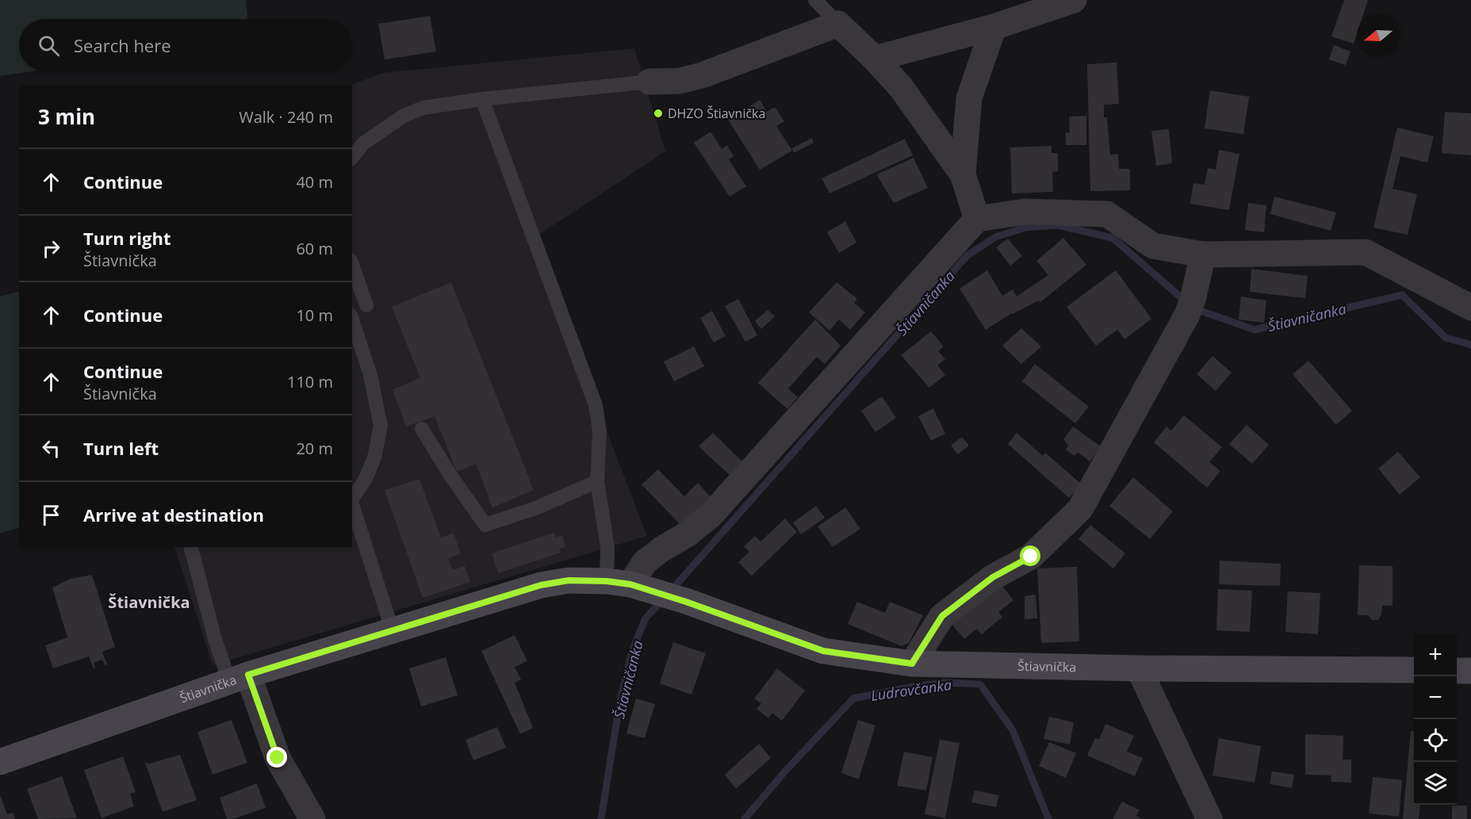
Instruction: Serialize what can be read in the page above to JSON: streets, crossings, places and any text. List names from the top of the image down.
{
  "streets": {
    "street": ["Štiavnička"]
  },
  "districts": ["Štiavnička"],
  "water": ["Štiavničanka", "Ludrovčanka"],
  "places": ["DHZO Štiavnička"],
  "north": "left",
  "page": {
    "search": "Search here",
    "heading": ["3 min", "Walk · 240 m"],
    "list": [
      ["Continue", "40 m"],
      ["Turn right", "Štiavnička", "60 m"],
      ["Continue", "10 m"],
      ["Continue", "Štiavnička", "110 m"],
      ["Turn left", "20 m"],
      "Arrive at destination"
    ],
    "map_buttons": ["+", "−"]
  }
}
